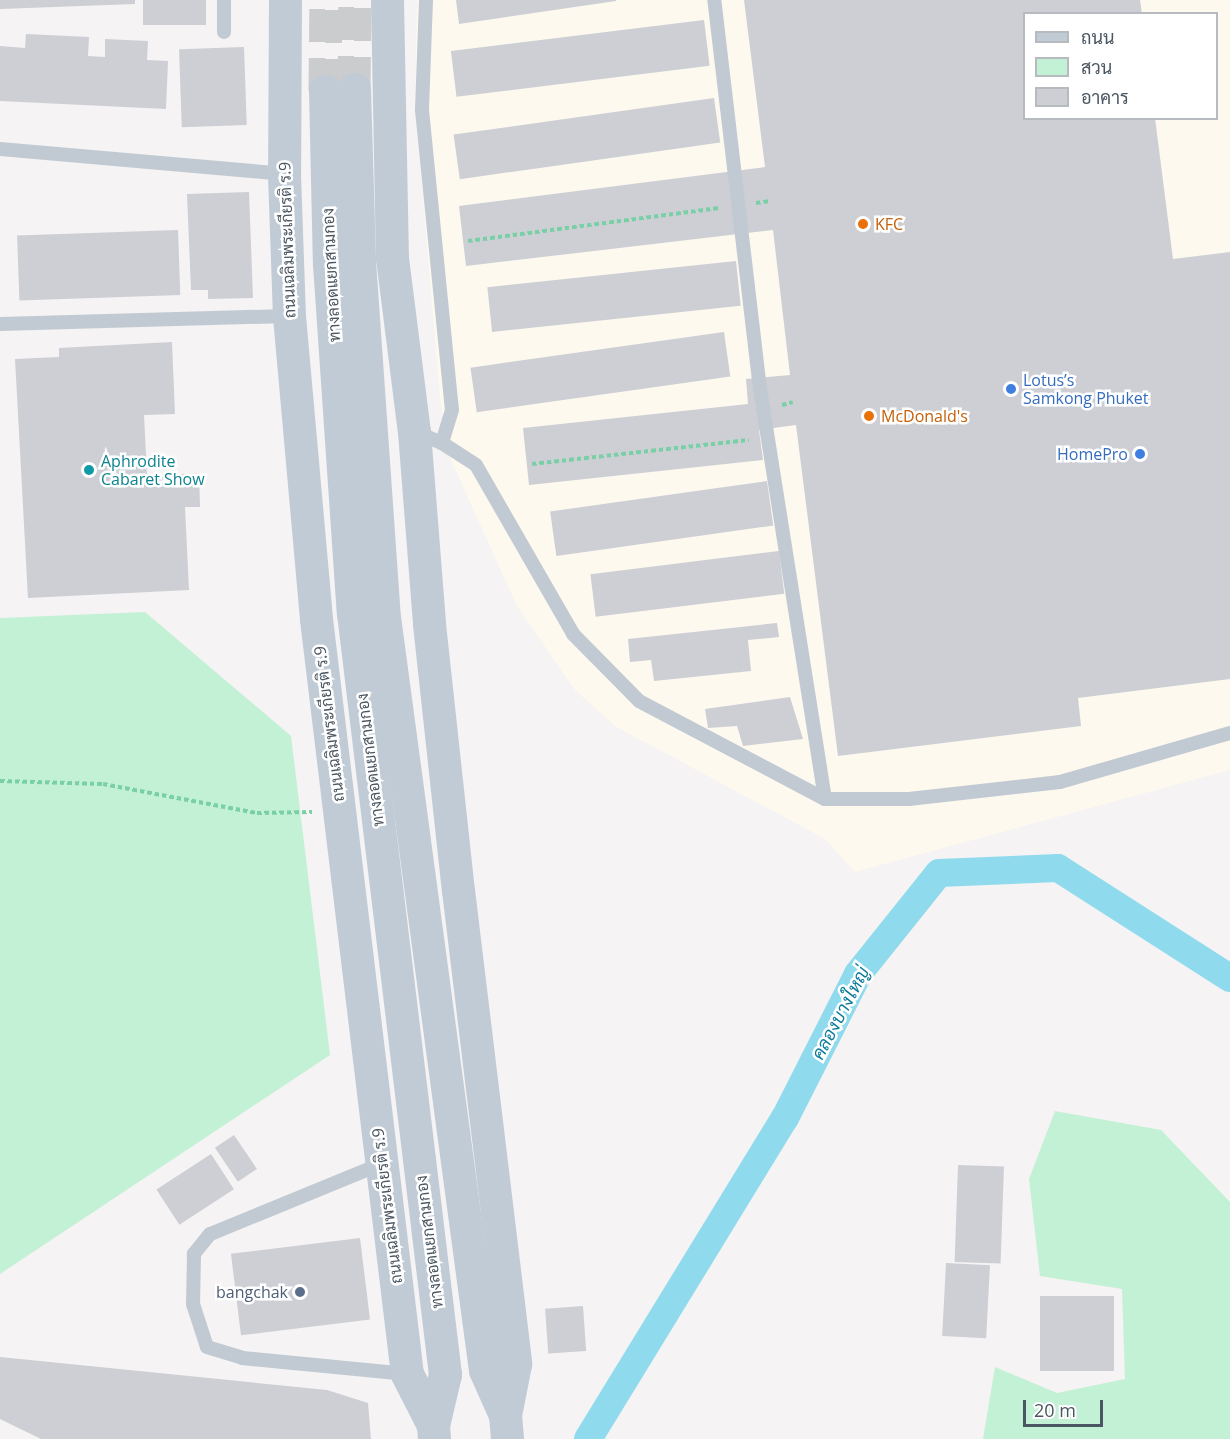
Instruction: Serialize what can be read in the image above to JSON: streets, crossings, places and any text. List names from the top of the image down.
{
  "streets": {
    "main road": ["ถนนเฉลิมพระเกียรติ ร.9", "ทางลอดแยกสามกอง"]
  },
  "crossings": [
    ["ถนนเฉลิมพระเกียรติ ร.9", "ทางลอดแยกสามกอง"]
  ],
  "water": ["คลองบางใหญ่"],
  "places": [
    "KFC",
    "Lotus’s Samkong Phuket",
    "McDonald's",
    "HomePro",
    "Aphrodite Cabaret Show",
    "bangchak"
  ],
  "legend": ["ถนน", "สวน", "อาคาร"],
  "scale_bar": "20 m"
}
